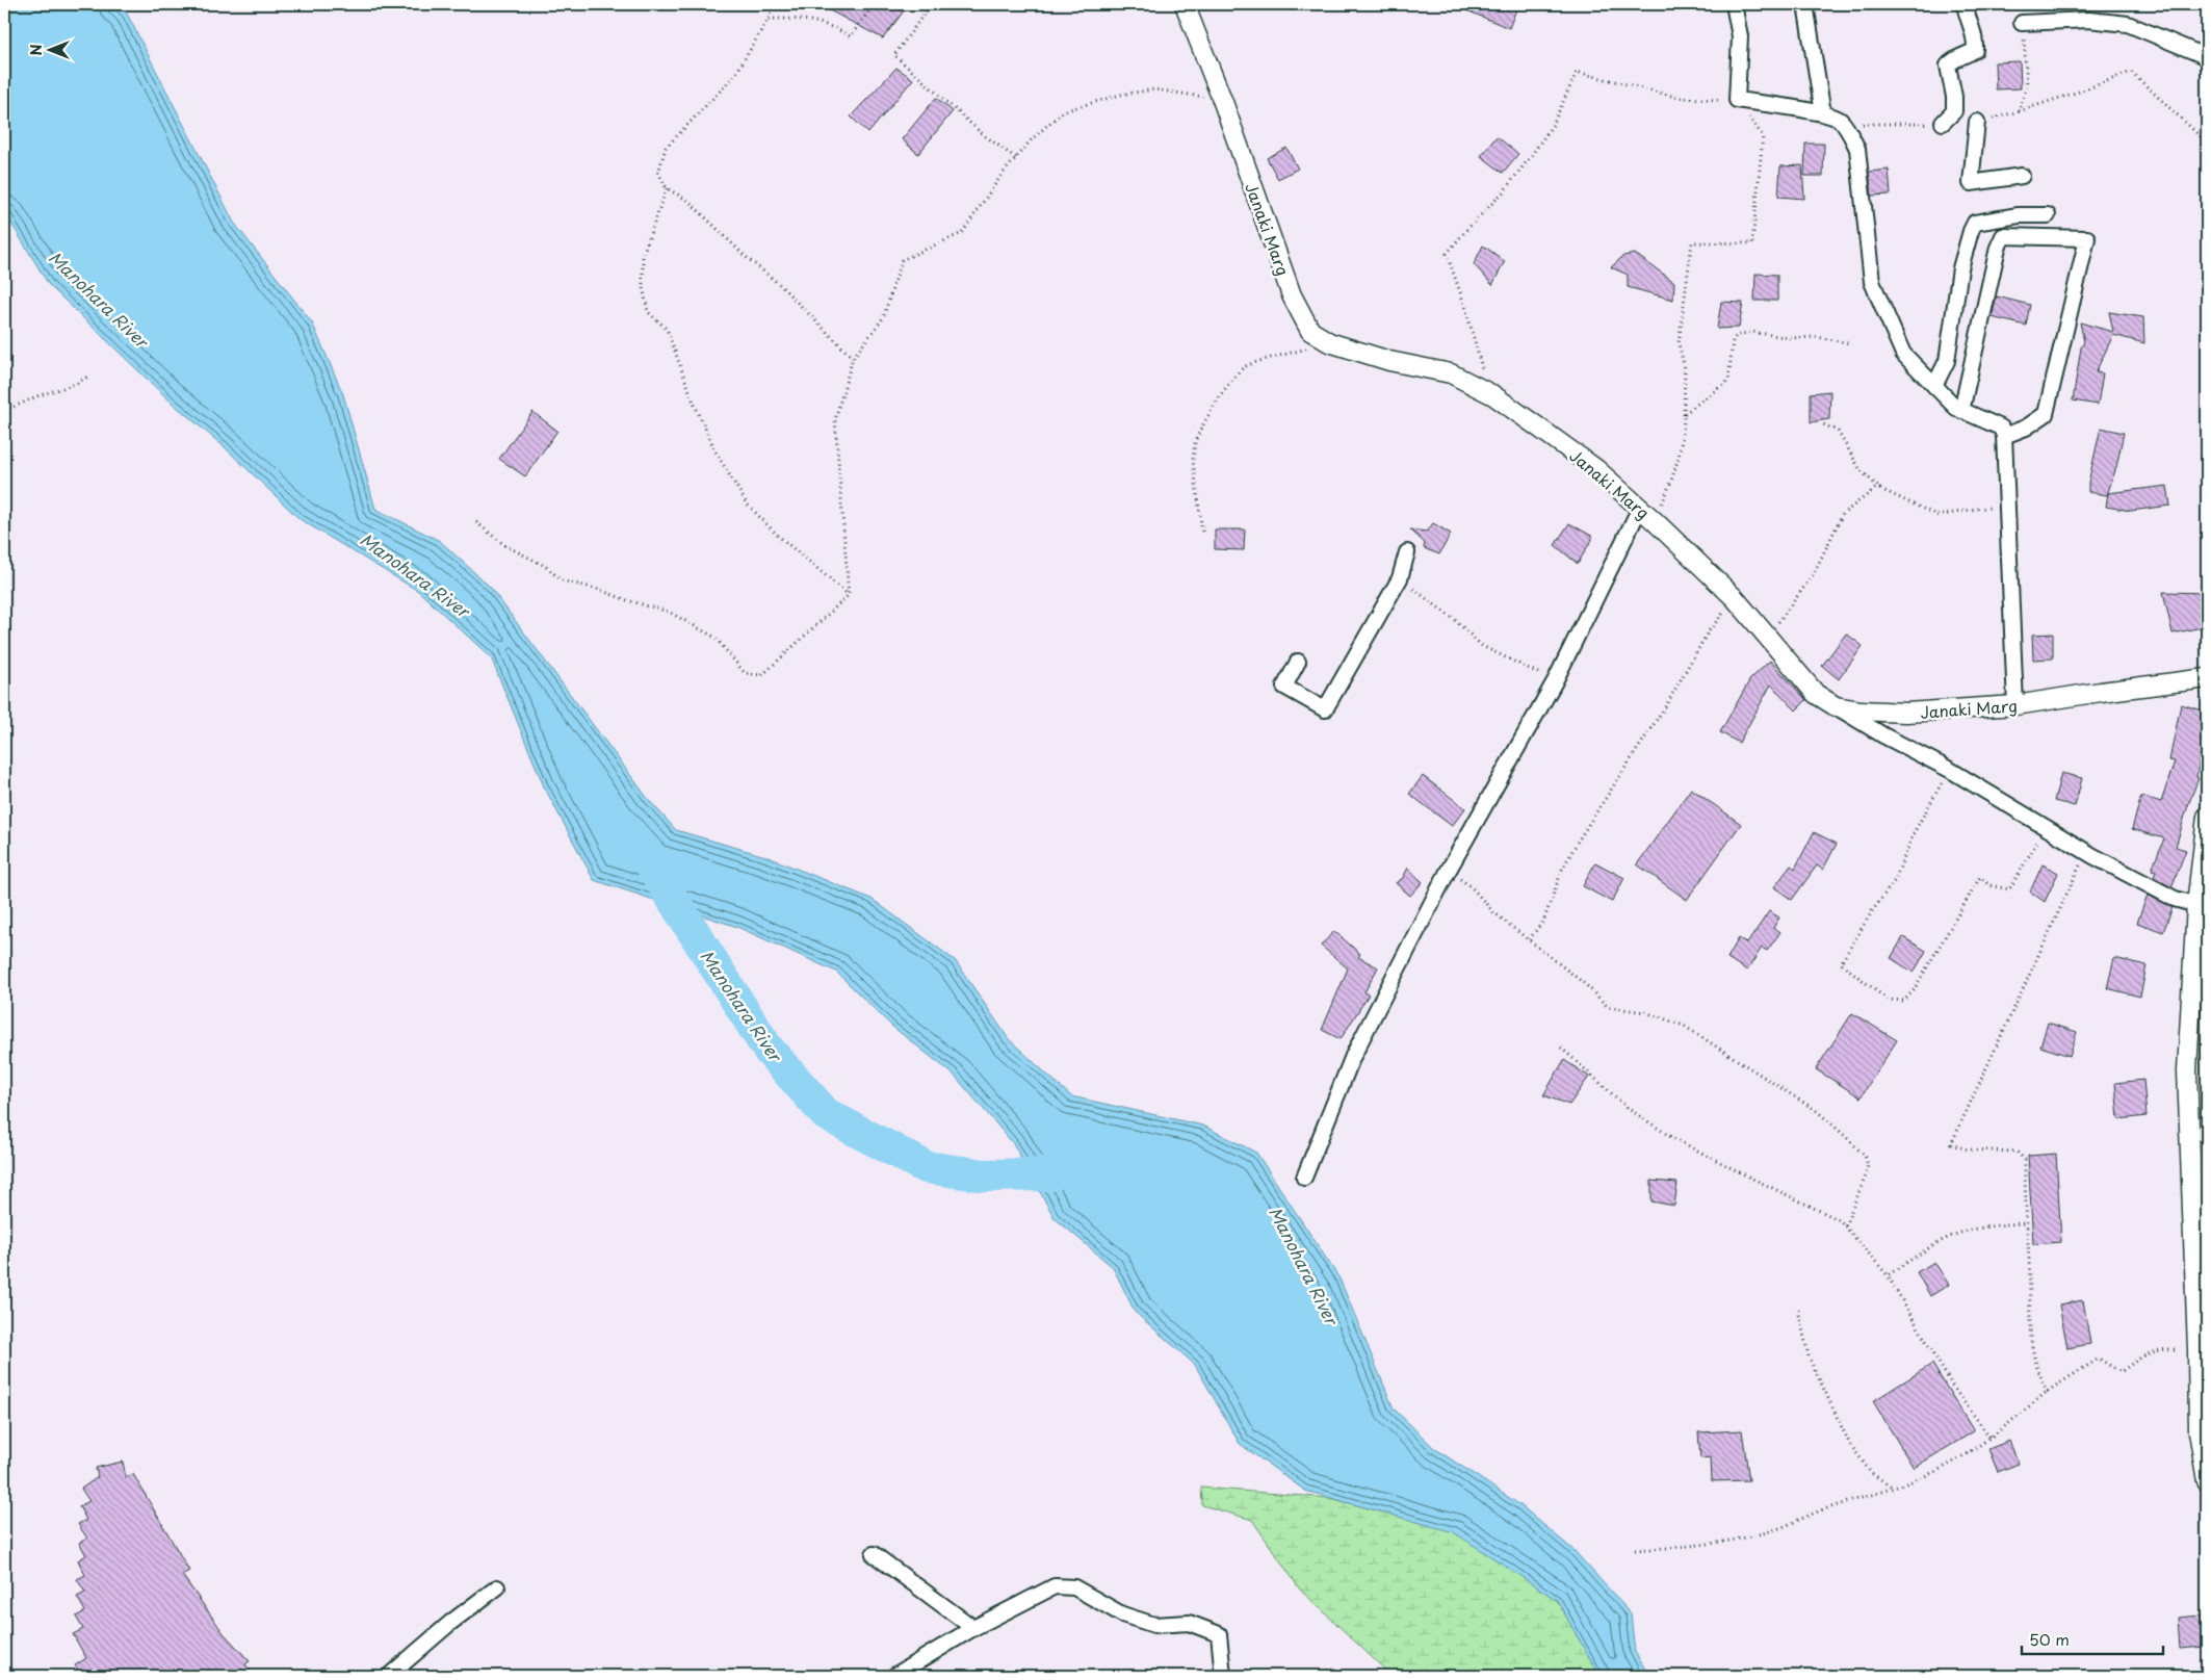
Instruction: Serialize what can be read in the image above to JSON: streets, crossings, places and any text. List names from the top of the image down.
{
  "streets": {
    "street": ["Janaki Marg"]
  },
  "water": ["Manohara River"],
  "scale_bar": "50 m",
  "north": "left"
}
